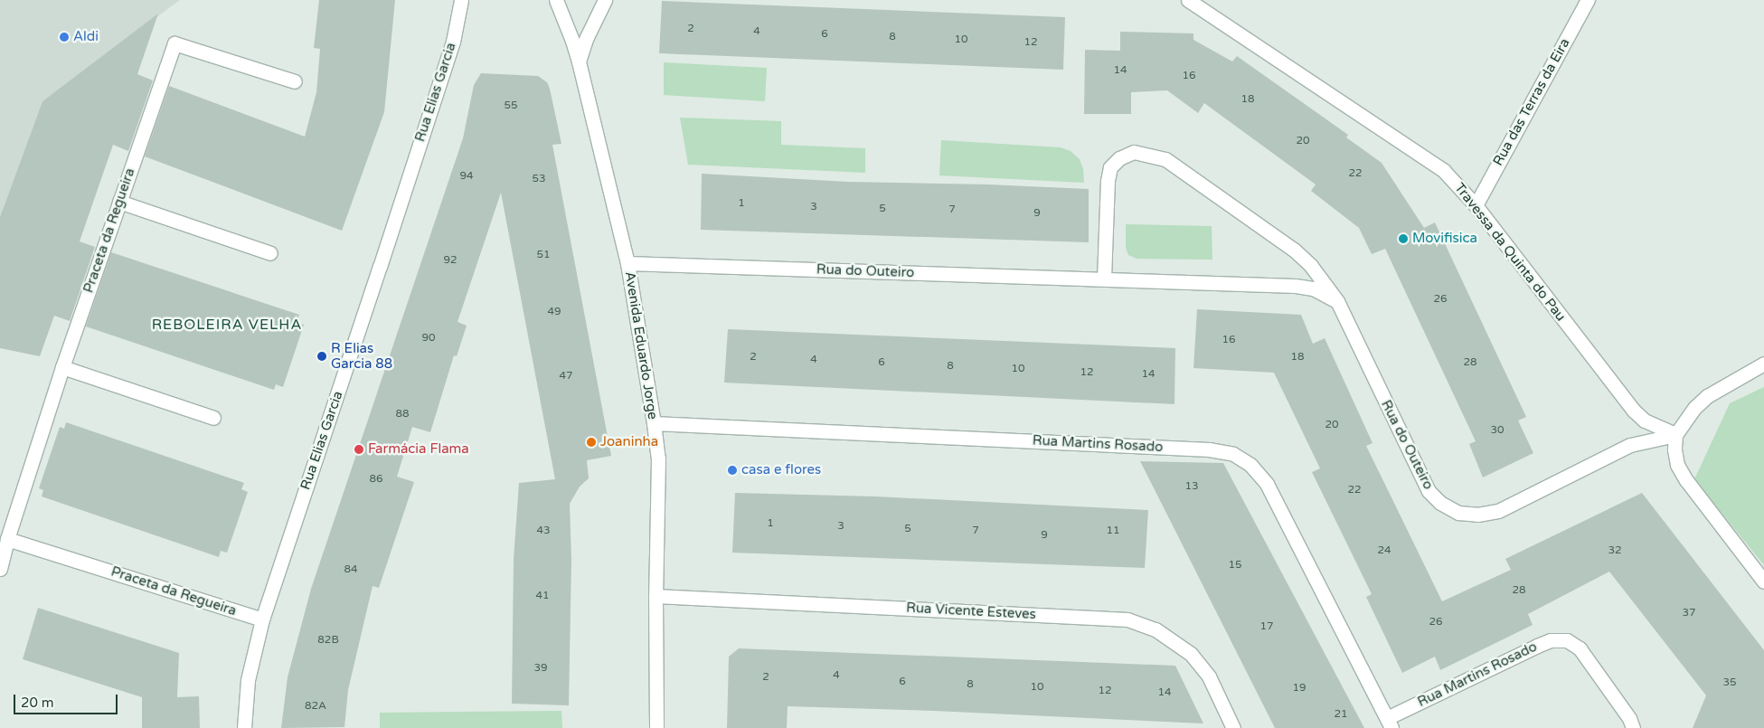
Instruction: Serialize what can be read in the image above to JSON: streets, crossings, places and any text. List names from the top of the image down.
{
  "streets": {
    "street": [
      "Rua Elias Garcia",
      "Rua das Terras da Eira",
      "Praceta da Regueira",
      "Travessa da Quinta do Pau",
      "Rua do Outeiro",
      "Avenida Eduardo Jorge",
      "Rua Martins Rosado",
      "Rua Vicente Esteves"
    ]
  },
  "crossings": [
    ["Rua Elias Garcia", "Praceta da Regueira"],
    ["Rua das Terras da Eira", "Travessa da Quinta do Pau"],
    ["Travessa da Quinta do Pau", "Rua do Outeiro"],
    ["Rua do Outeiro", "Avenida Eduardo Jorge"],
    ["Avenida Eduardo Jorge", "Rua Martins Rosado"],
    ["Avenida Eduardo Jorge", "Rua Vicente Esteves"]
  ],
  "districts": ["REBOLEIRA VELHA"],
  "places": [
    "Aldi",
    "Movifisica",
    "R Elias Garcia 88",
    "Joaninha",
    "Farmácia Flama",
    "casa e flores"
  ],
  "house_numbers": [
    "2",
    "4",
    "6",
    "8",
    "10",
    "12",
    "14",
    "16",
    "18",
    "55",
    "20",
    "22",
    "94",
    "53",
    "1",
    "3",
    "5",
    "7",
    "9",
    "51",
    "92",
    "26",
    "49",
    "90",
    "16",
    "2",
    "18",
    "4",
    "6",
    "28",
    "8",
    "10",
    "12",
    "14",
    "47",
    "88",
    "20",
    "30",
    "86",
    "13",
    "22",
    "1",
    "3",
    "5",
    "43",
    "7",
    "11",
    "9",
    "24",
    "32",
    "15",
    "84",
    "28",
    "41",
    "37",
    "26",
    "17",
    "82B",
    "39",
    "4",
    "2",
    "6",
    "35",
    "8",
    "10",
    "19",
    "12",
    "14",
    "82A",
    "21"
  ],
  "scale_bar": "20 m"
}
